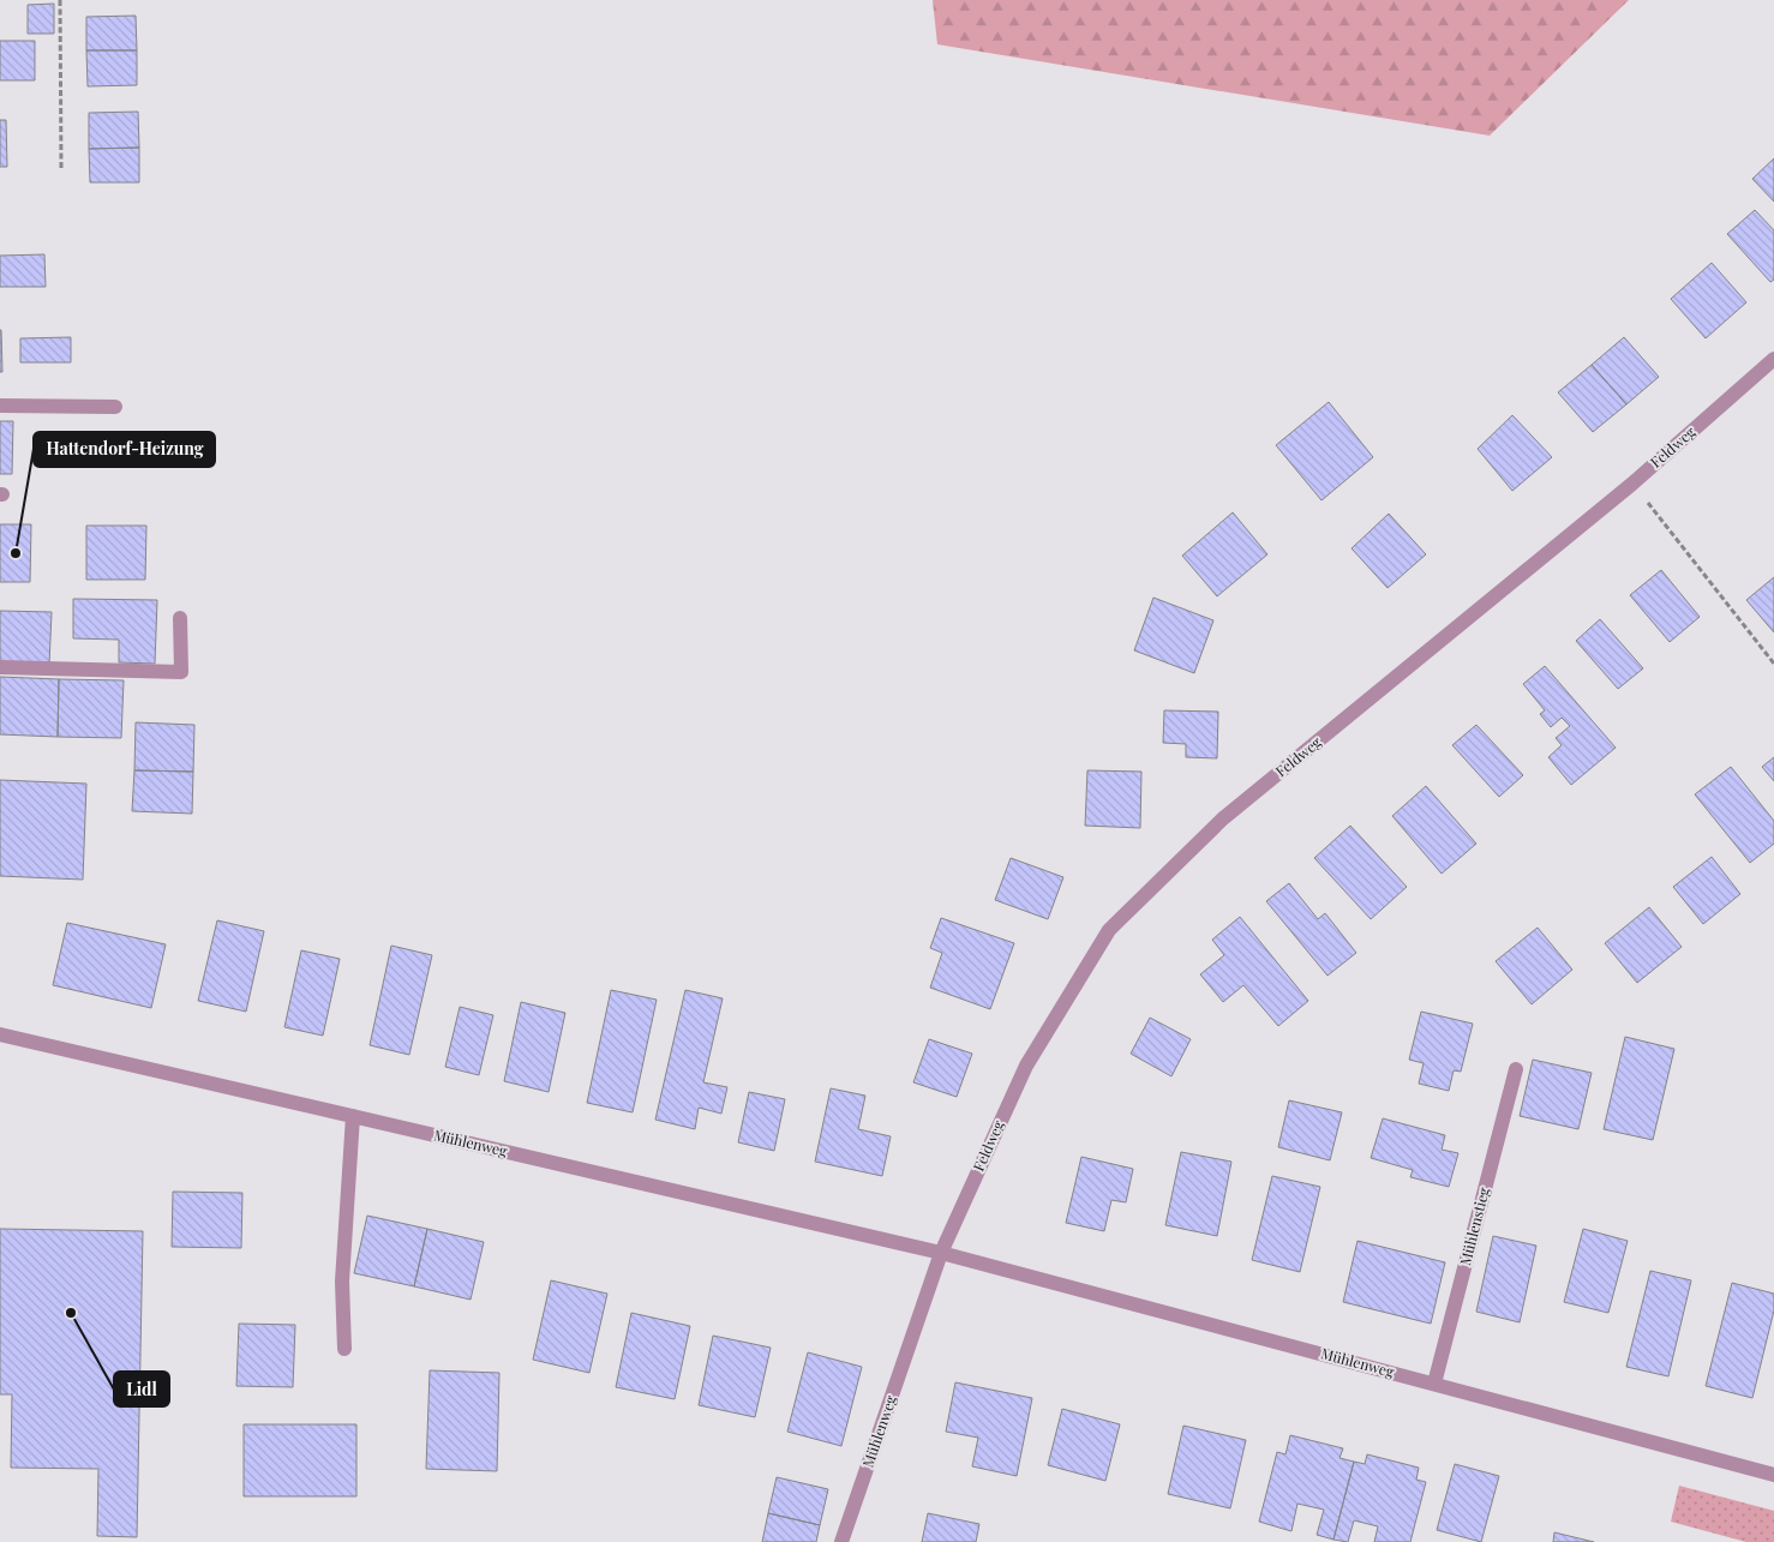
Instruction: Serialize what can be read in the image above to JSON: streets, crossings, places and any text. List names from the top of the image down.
{
  "streets": {
    "street": ["Feldweg", "Mühlenweg", "Mühlenstieg"]
  },
  "crossings": [
    ["Feldweg", "Mühlenweg"],
    ["Mühlenweg", "Mühlenstieg"]
  ],
  "places": ["Hattendorf-Heizung", "Lidl"]
}
